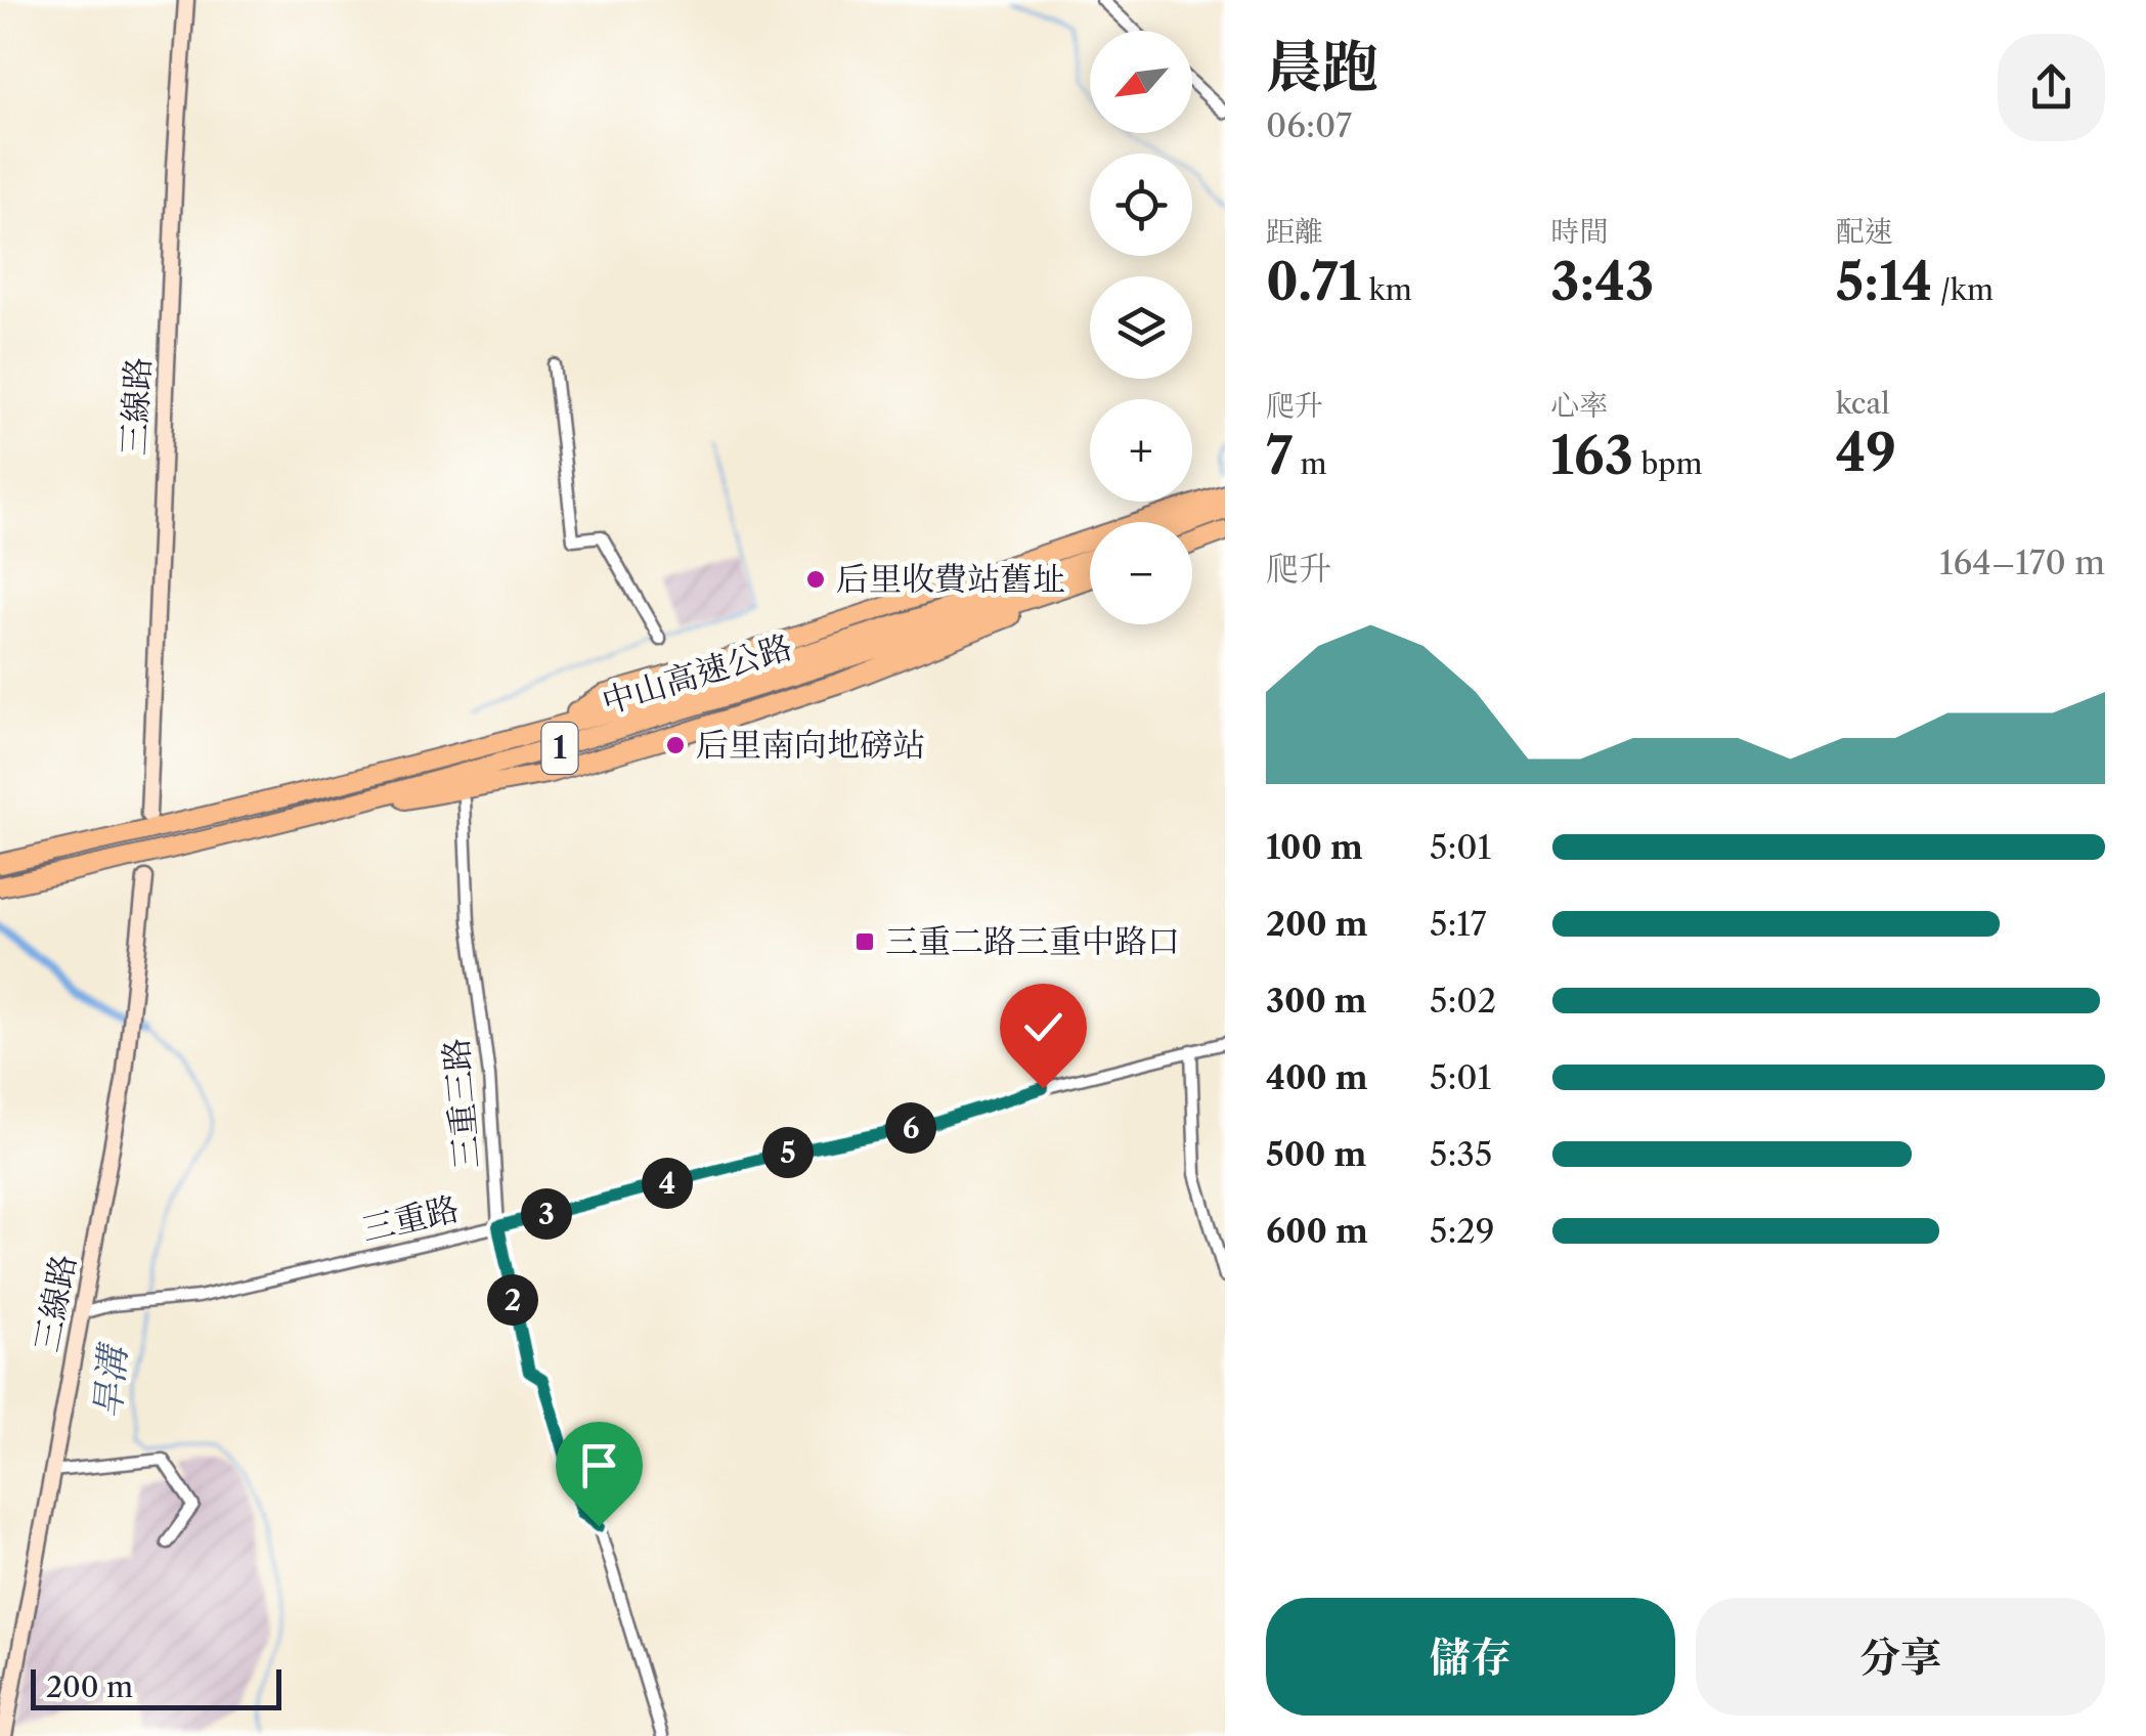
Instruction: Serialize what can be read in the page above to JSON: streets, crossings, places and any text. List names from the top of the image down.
{
  "streets": {
    "highway": ["中山高速公路", "1"],
    "street": ["三線路", "三重三路", "三重路"]
  },
  "crossings": [
    ["三線路", "三重路"],
    ["三重三路", "三重路"]
  ],
  "water": ["旱溝"],
  "places": {
    "other": ["后里收費站舊址", "后里南向地磅站"],
    "transit": ["三重二路三重中路口"]
  },
  "scale_bar": "200 m",
  "north": "bottom left",
  "page": {
    "heading": ["晨跑", "06:07"],
    "map_buttons": ["+", "−"],
    "stats": [
      ["距離", "0.71 km"],
      ["時間", "3:43"],
      ["配速", "5:14 /km"],
      ["爬升", "7 m"],
      ["心率", "163 bpm"],
      ["kcal", "49"]
    ],
    "chart": ["爬升", "164–170 m"],
    "list": [
      {
        "name": "100 m",
        "note": "5:01"
      },
      {
        "name": "200 m",
        "note": "5:17"
      },
      {
        "name": "300 m",
        "note": "5:02"
      },
      {
        "name": "400 m",
        "note": "5:01"
      },
      {
        "name": "500 m",
        "note": "5:35"
      },
      {
        "name": "600 m",
        "note": "5:29"
      }
    ],
    "pins": [
      "6",
      "5",
      "4",
      "3",
      "2"
    ],
    "buttons": ["儲存", "分享"],
    "scale": "200 m"
  }
}
